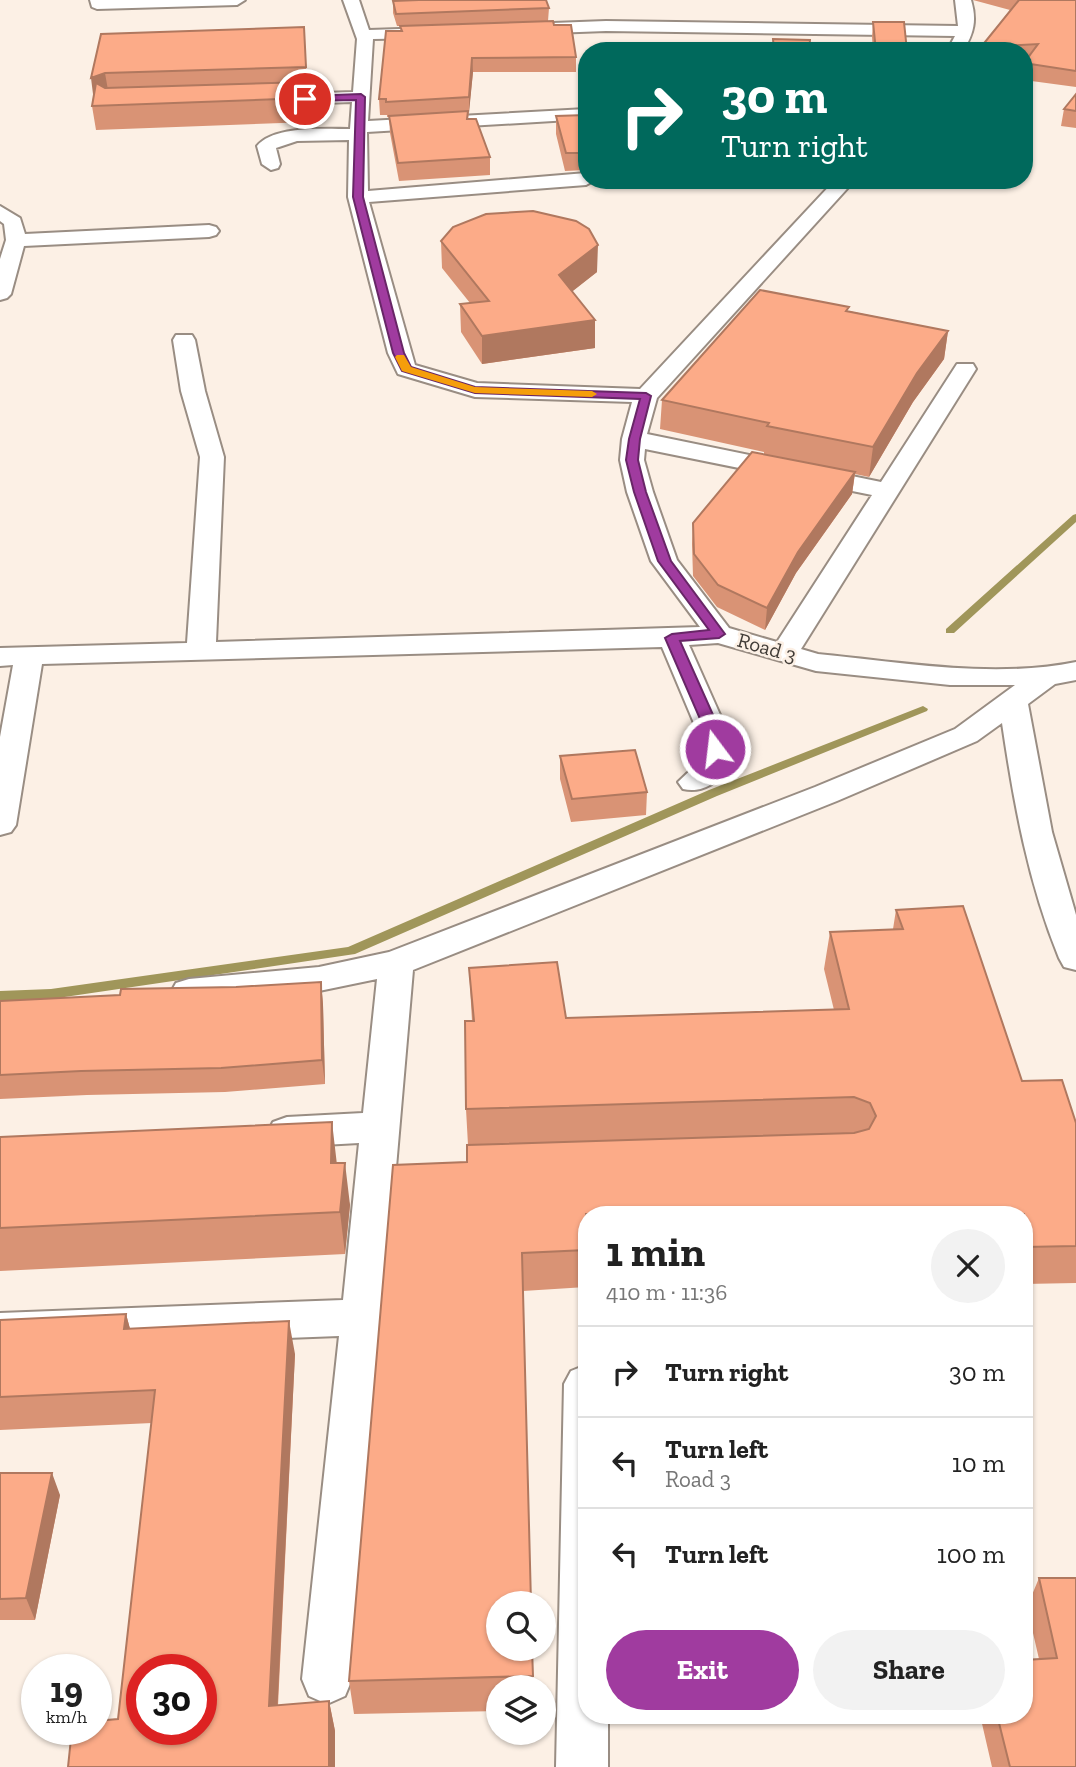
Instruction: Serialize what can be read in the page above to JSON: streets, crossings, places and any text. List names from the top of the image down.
{
  "streets": {
    "street": ["Road 3"]
  },
  "page": {
    "turn": ["30 m", "Turn right"],
    "heading": ["1 min", "410 m · 11:36"],
    "list": [
      {
        "name": "Turn right",
        "value": "30 m"
      },
      {
        "name": "Turn left",
        "note": "Road 3",
        "value": "10 m"
      },
      {
        "name": "Turn left",
        "value": "100 m"
      }
    ],
    "buttons": ["Exit", "Share"],
    "speed": "19 km/h",
    "limit": "30"
  }
}
